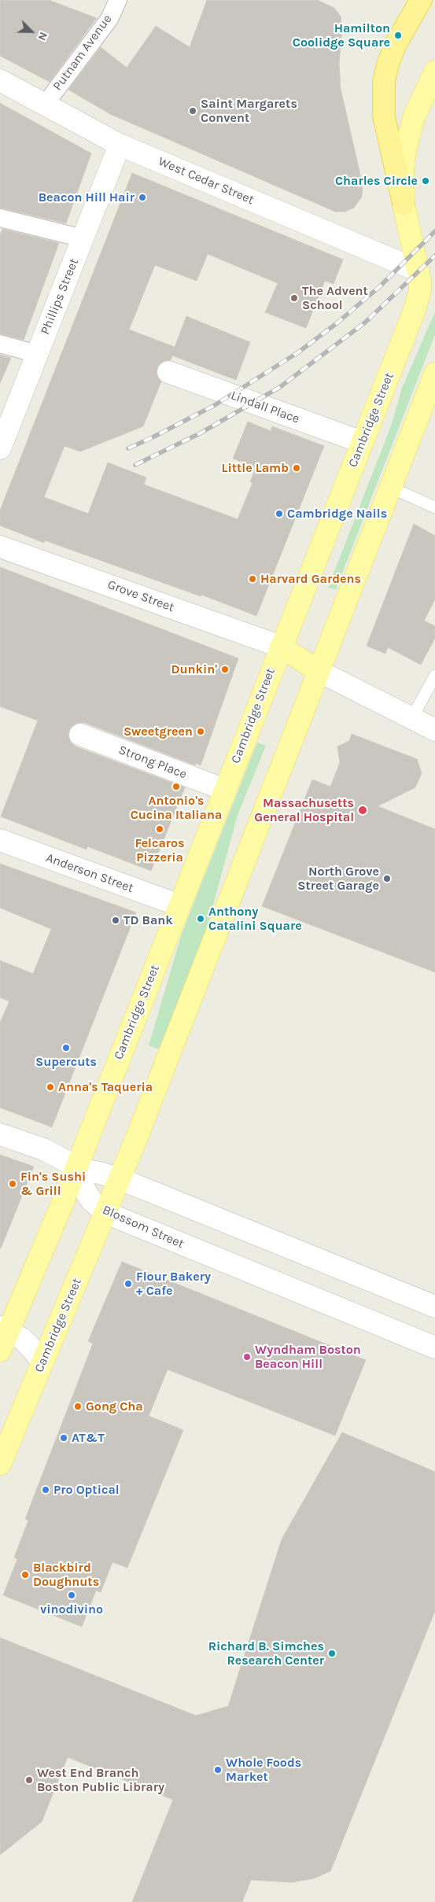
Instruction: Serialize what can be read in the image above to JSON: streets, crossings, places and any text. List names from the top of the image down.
{
  "streets": {
    "main road": ["Cambridge Street"],
    "street": [
      "Putnam Avenue",
      "West Cedar Street",
      "Phillips Street",
      "Lindall Place",
      "Grove Street",
      "Strong Place",
      "Anderson Street",
      "Blossom Street"
    ]
  },
  "crossings": [
    ["Putnam Avenue", "West Cedar Street"],
    ["West Cedar Street", "Phillips Street"],
    ["West Cedar Street", "Cambridge Street"],
    ["Lindall Place", "Cambridge Street"],
    ["Cambridge Street", "Grove Street"],
    ["Cambridge Street", "Strong Place"],
    ["Cambridge Street", "Anderson Street"],
    ["Cambridge Street", "Blossom Street"]
  ],
  "places": [
    "Hamilton Coolidge Square",
    "Saint Margarets Convent",
    "Charles Circle",
    "Beacon Hill Hair",
    "The Advent School",
    "Little Lamb",
    "Cambridge Nails",
    "Harvard Gardens",
    "Dunkin'",
    "Sweetgreen",
    "Antonio's Cucina Italiana",
    "Massachusetts General Hospital",
    "Felcaros Pizzeria",
    "North Grove Street Garage",
    "Anthony Catalini Square",
    "TD Bank",
    "Supercuts",
    "Anna's Taqueria",
    "Fin's Sushi & Grill",
    "Flour Bakery + Cafe",
    "Wyndham Boston Beacon Hill",
    "Gong Cha",
    "AT&T",
    "Pro Optical",
    "Blackbird Doughnuts",
    "vinodivino",
    "Richard B. Simches Research Center",
    "Whole Foods Market",
    "West End Branch Boston Public Library"
  ],
  "north": "bottom right"
}
